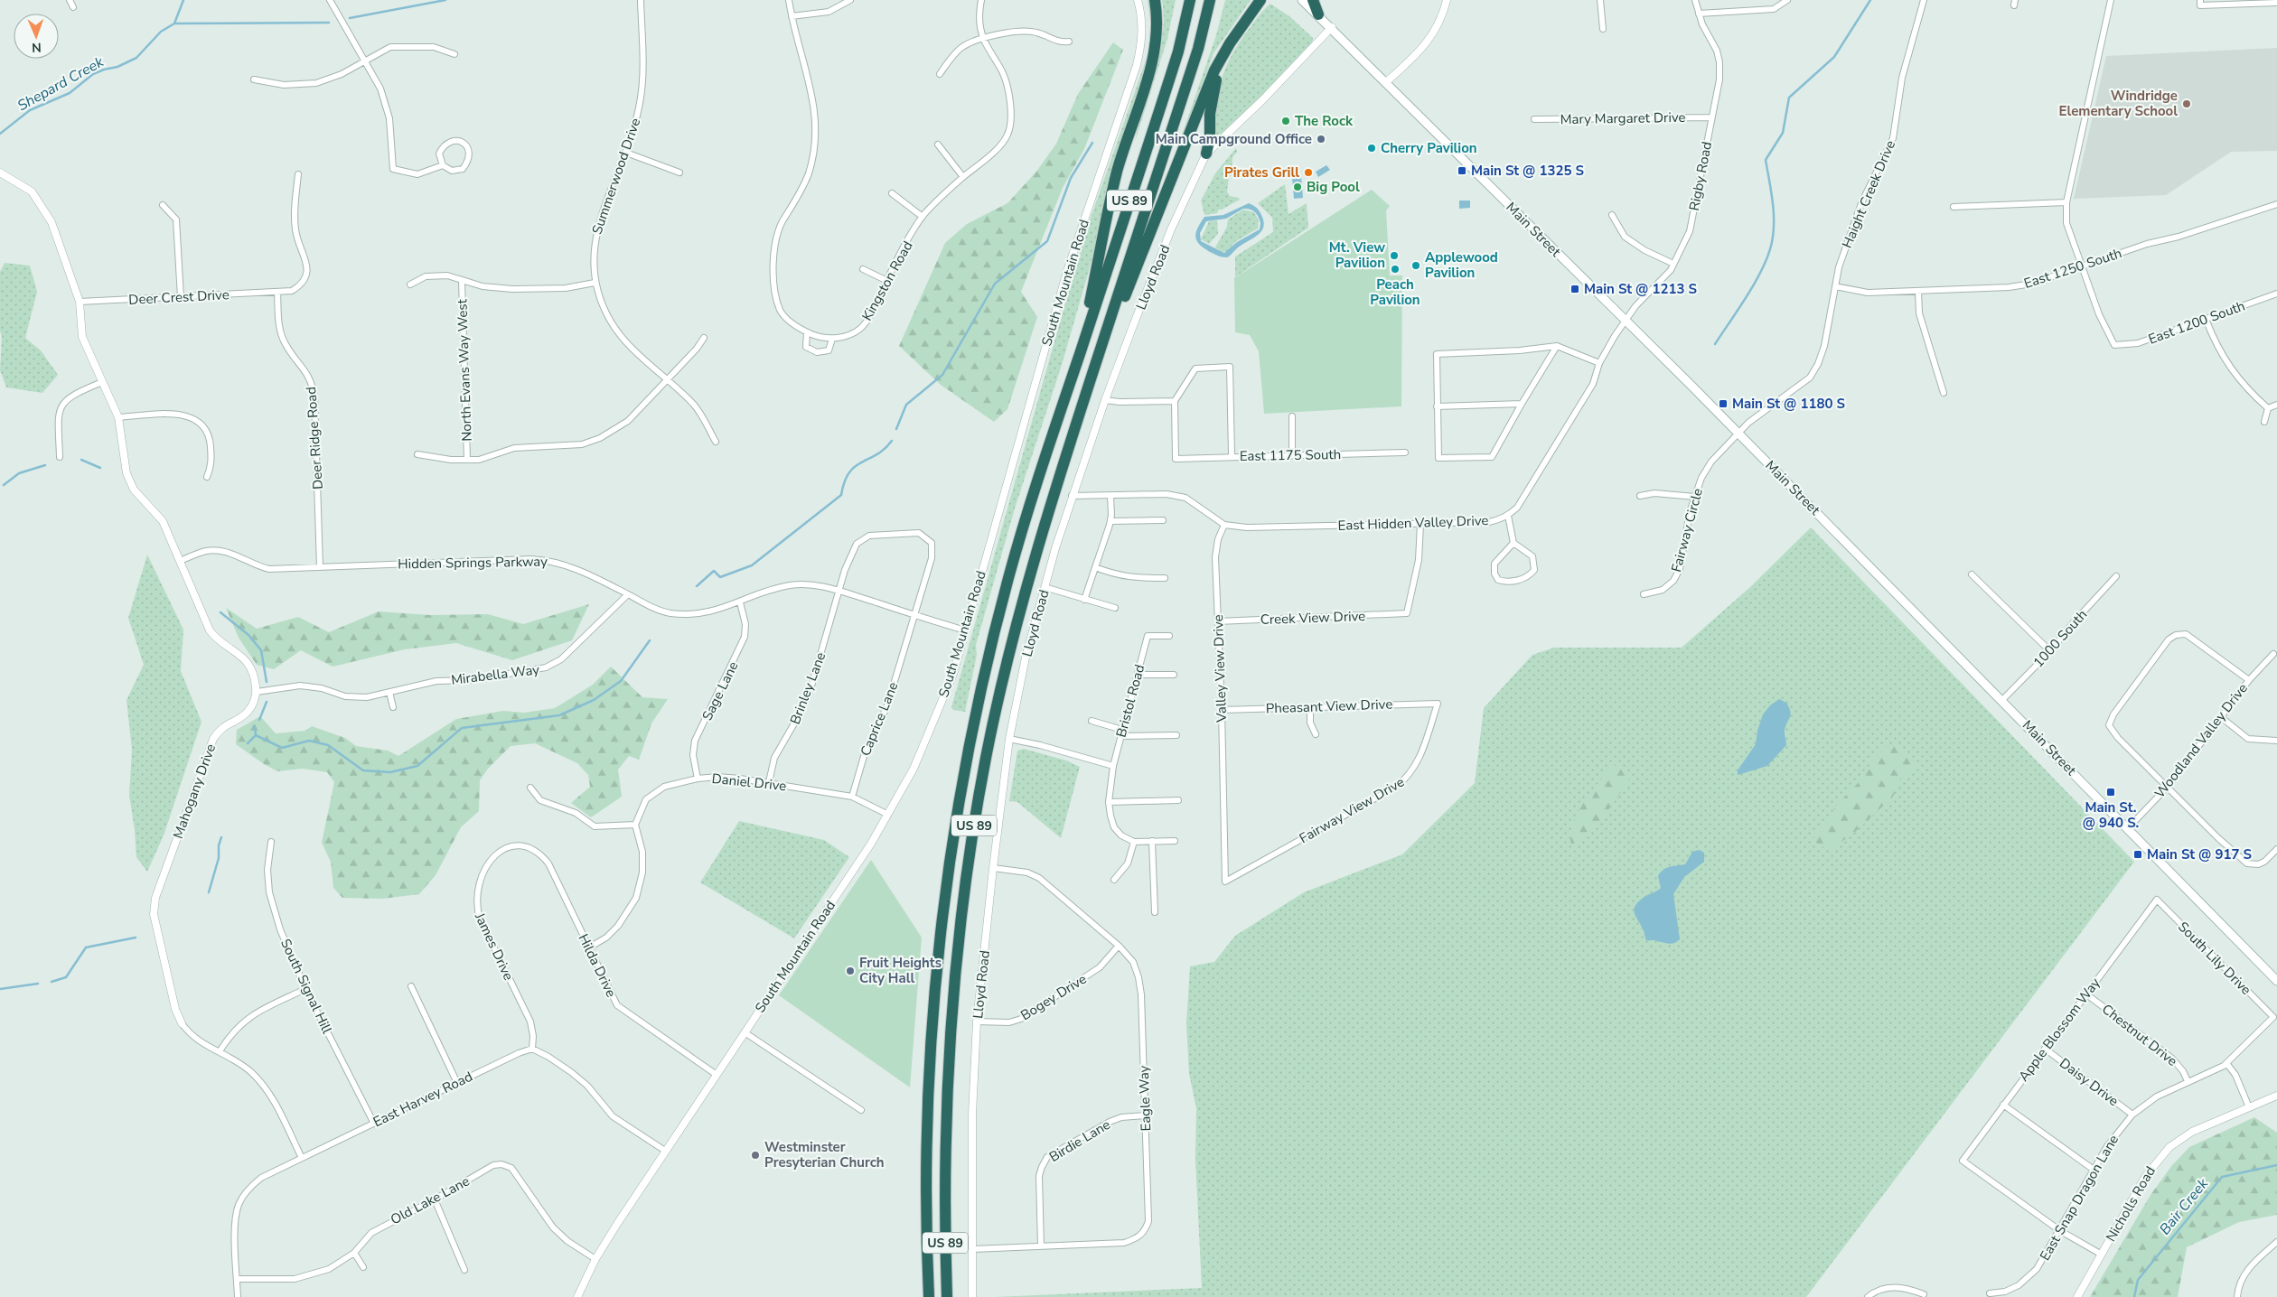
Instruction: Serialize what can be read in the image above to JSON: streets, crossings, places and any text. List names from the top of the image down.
{
  "streets": {
    "highway": ["US 89"],
    "main road": ["Main Street"],
    "street": [
      "Mary Margaret Drive",
      "Summerwood Drive",
      "Rigby Road",
      "Haight Creek Drive",
      "East 1250 South",
      "Lloyd Road",
      "Kingston Road",
      "South Mountain Road",
      "Deer Crest Drive",
      "East 1200 South",
      "North Evans Way West",
      "Deer Ridge Road",
      "East 1175 South",
      "East Hidden Valley Drive",
      "Fairway Circle",
      "Hidden Springs Parkway",
      "Creek View Drive",
      "1000 South",
      "Valley View Drive",
      "Mirabella Way",
      "Brinley Lane",
      "Sage Lane",
      "Bristol Road",
      "Pheasant View Drive",
      "Caprice Lane",
      "Woodland Valley Drive",
      "Daniel Drive",
      "Mahogany Drive",
      "Fairway View Drive",
      "James Drive",
      "South Lily Drive",
      "Hilda Drive",
      "South Signal Hill",
      "Bogey Drive",
      "Apple Blossom Way",
      "Chestnut Drive",
      "Daisy Drive",
      "Eagle Way",
      "East Harvey Road",
      "Birdie Lane",
      "East Snap Dragon Lane",
      "Old Lake Lane",
      "Nicholls Road"
    ]
  },
  "crossings": [
    ["Mary Margaret Drive", "Rigby Road"],
    ["Rigby Road", "Main Street"],
    ["Rigby Road", "East Hidden Valley Drive"],
    ["Haight Creek Drive", "Main Street"],
    ["Haight Creek Drive", "East 1250 South"],
    ["Haight Creek Drive", "Fairway Circle"],
    ["Main Street", "Lloyd Road"],
    ["Main Street", "East Hidden Valley Drive"],
    ["Main Street", "Fairway Circle"],
    ["Main Street", "1000 South"],
    ["Main Street", "Woodland Valley Drive"],
    ["East 1250 South", "East 1200 South"],
    ["Lloyd Road", "Bogey Drive"],
    ["Lloyd Road", "Eagle Way"],
    ["South Mountain Road", "Hidden Springs Parkway"],
    ["South Mountain Road", "Daniel Drive"],
    ["South Mountain Road", "Hilda Drive"],
    ["South Mountain Road", "Old Lake Lane"],
    ["Deer Crest Drive", "Deer Ridge Road"],
    ["Deer Ridge Road", "Hidden Springs Parkway"],
    ["East Hidden Valley Drive", "Creek View Drive"],
    ["East Hidden Valley Drive", "Valley View Drive"],
    ["Hidden Springs Parkway", "Mirabella Way"],
    ["Hidden Springs Parkway", "Brinley Lane"],
    ["Hidden Springs Parkway", "Sage Lane"],
    ["Hidden Springs Parkway", "Caprice Lane"],
    ["Creek View Drive", "Valley View Drive"],
    ["Valley View Drive", "Pheasant View Drive"],
    ["Valley View Drive", "Fairway View Drive"],
    ["Mirabella Way", "Mahogany Drive"],
    ["Brinley Lane", "Caprice Lane"],
    ["Brinley Lane", "Daniel Drive"],
    ["Sage Lane", "Daniel Drive"],
    ["Pheasant View Drive", "Fairway View Drive"],
    ["Caprice Lane", "Daniel Drive"],
    ["Mahogany Drive", "East Harvey Road"],
    ["James Drive", "Hilda Drive"],
    ["James Drive", "East Harvey Road"],
    ["South Lily Drive", "Apple Blossom Way"],
    ["South Lily Drive", "East Snap Dragon Lane"],
    ["South Signal Hill", "East Harvey Road"],
    ["Bogey Drive", "Eagle Way"],
    ["Apple Blossom Way", "Chestnut Drive"],
    ["Apple Blossom Way", "Daisy Drive"],
    ["Apple Blossom Way", "East Snap Dragon Lane"],
    ["Chestnut Drive", "East Snap Dragon Lane"],
    ["Daisy Drive", "East Snap Dragon Lane"],
    ["Eagle Way", "Birdie Lane"],
    ["East Harvey Road", "Old Lake Lane"]
  ],
  "water": ["Shepard Creek", "Bair Creek"],
  "places": {
    "other": [
      "Windridge Elementary School",
      "The Rock",
      "Main Campground Office",
      "Cherry Pavilion",
      "Pirates Grill",
      "Big Pool",
      "Mt. View Pavilion",
      "Applewood Pavilion",
      "Peach Pavilion",
      "Fruit Heights City Hall",
      "Westminster Presyterian Church"
    ],
    "transit": [
      "Main St @ 1325 S",
      "Main St @ 1213 S",
      "Main St @ 1180 S",
      "Main St. @ 940 S.",
      "Main St @ 917 S"
    ]
  },
  "north": "bottom"
}
